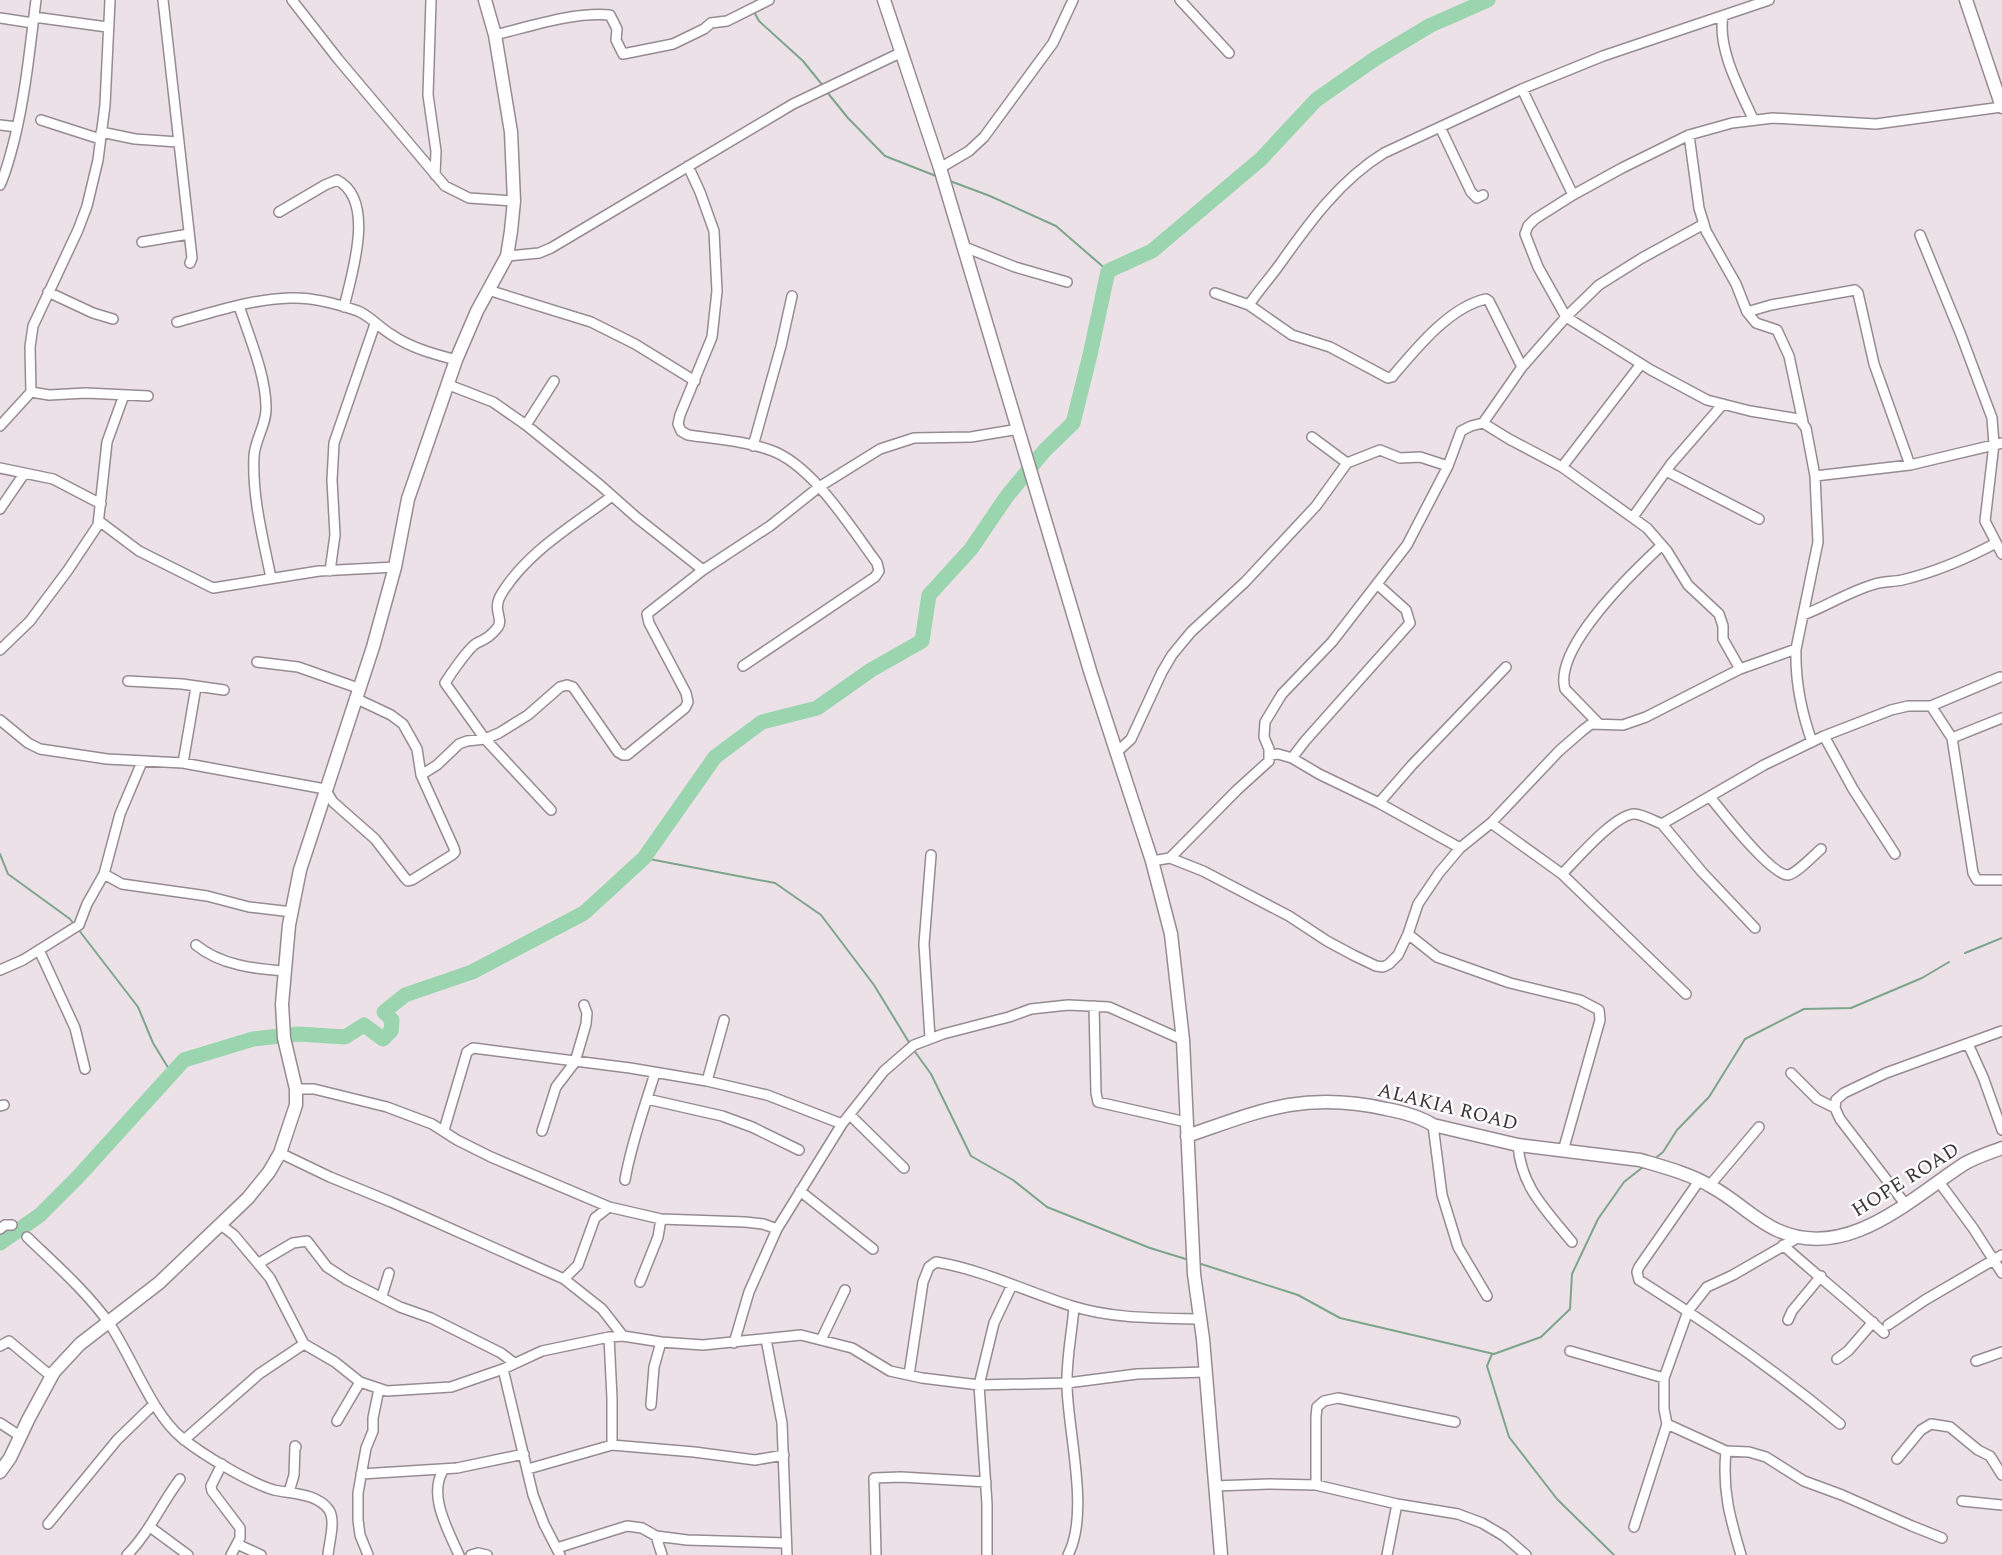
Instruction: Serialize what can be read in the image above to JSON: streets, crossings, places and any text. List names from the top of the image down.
{
  "streets": {
    "street": ["ALAKIA ROAD", "HOPE ROAD"]
  },
  "crossings": [
    ["ALAKIA ROAD", "HOPE ROAD"]
  ]
}
